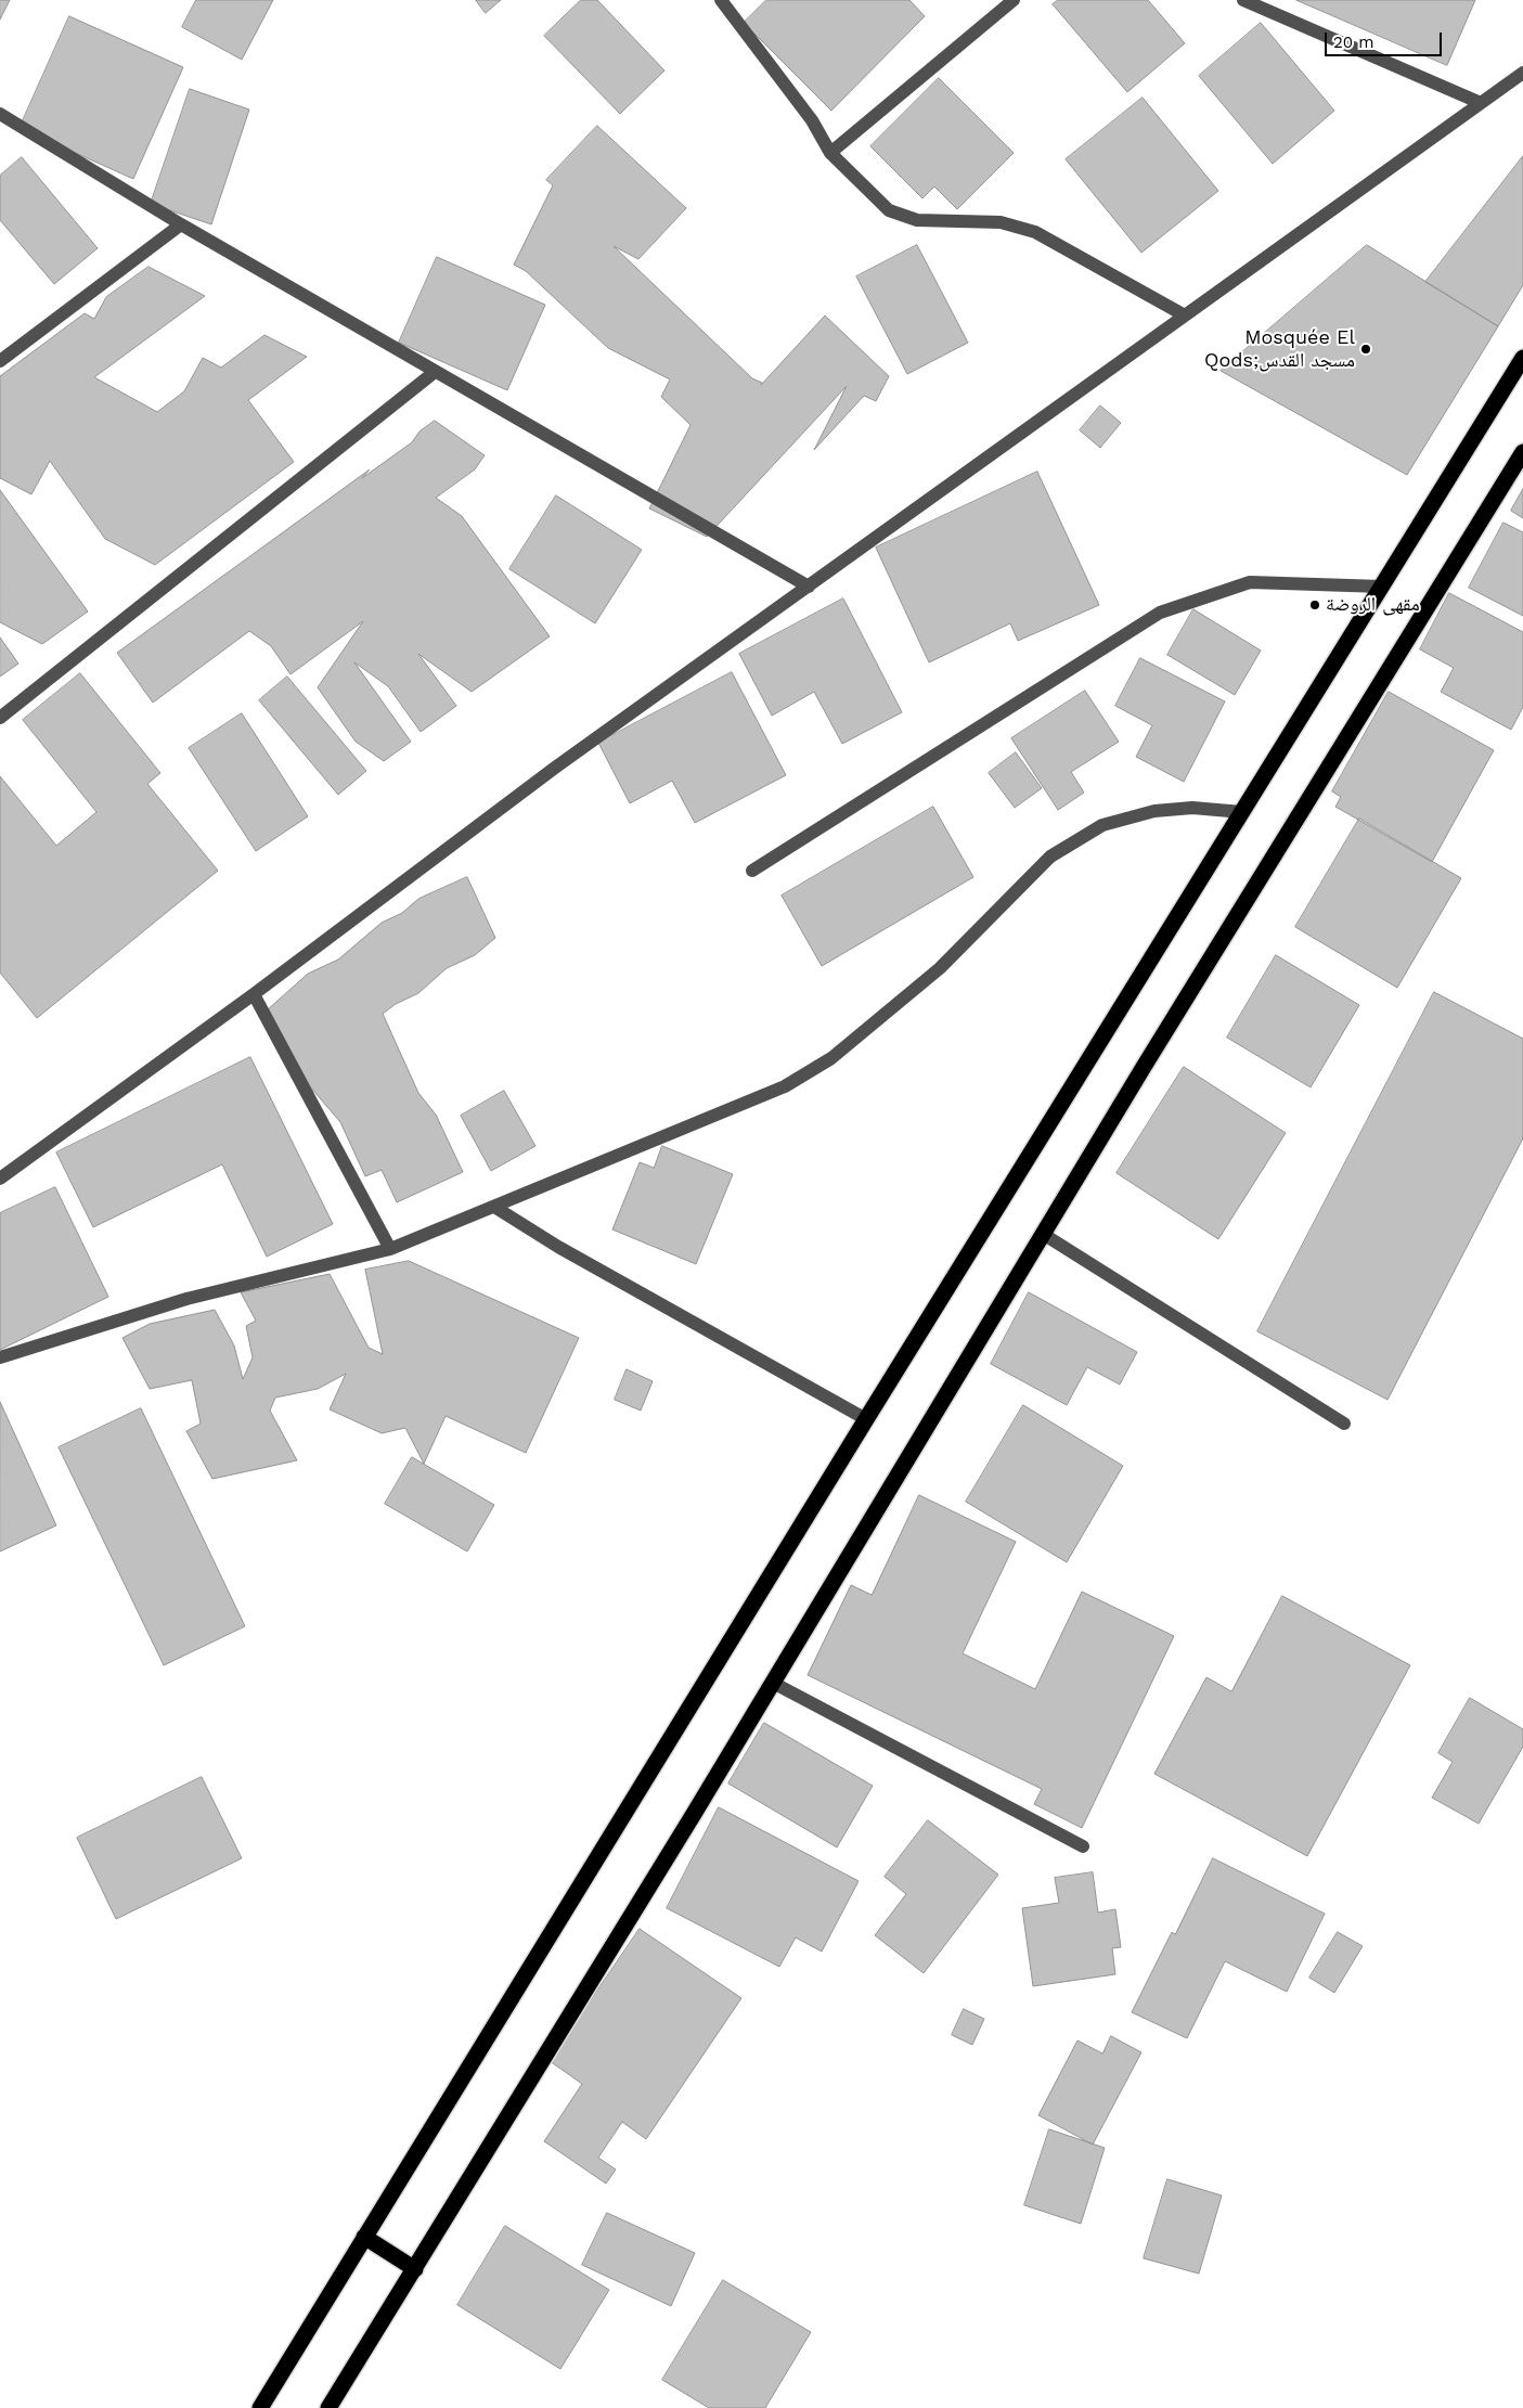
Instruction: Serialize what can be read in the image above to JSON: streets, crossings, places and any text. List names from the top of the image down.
{
  "places": ["Mosquée El Qods;مسجد القدس", "مقهى الروضة"],
  "scale_bar": "20 m"
}
